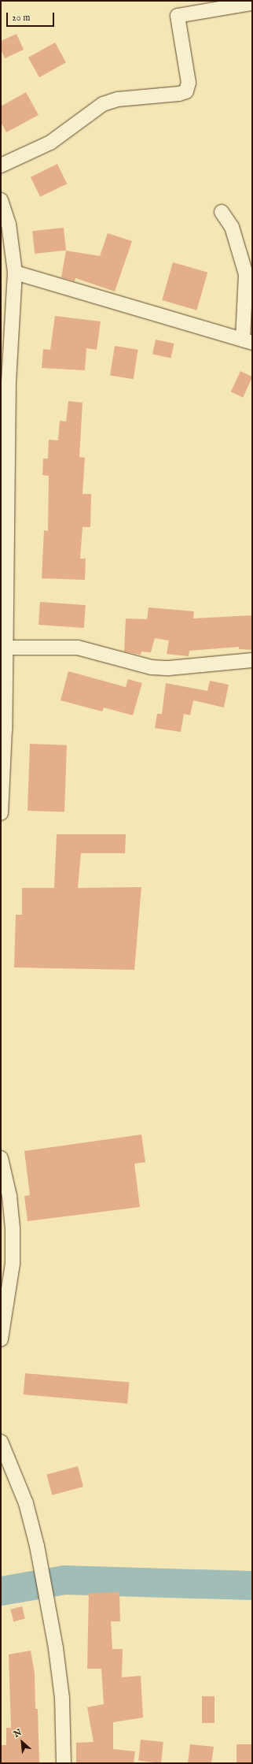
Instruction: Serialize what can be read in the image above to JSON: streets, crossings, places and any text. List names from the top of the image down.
{
  "scale_bar": "20 m",
  "north": "top left"
}
